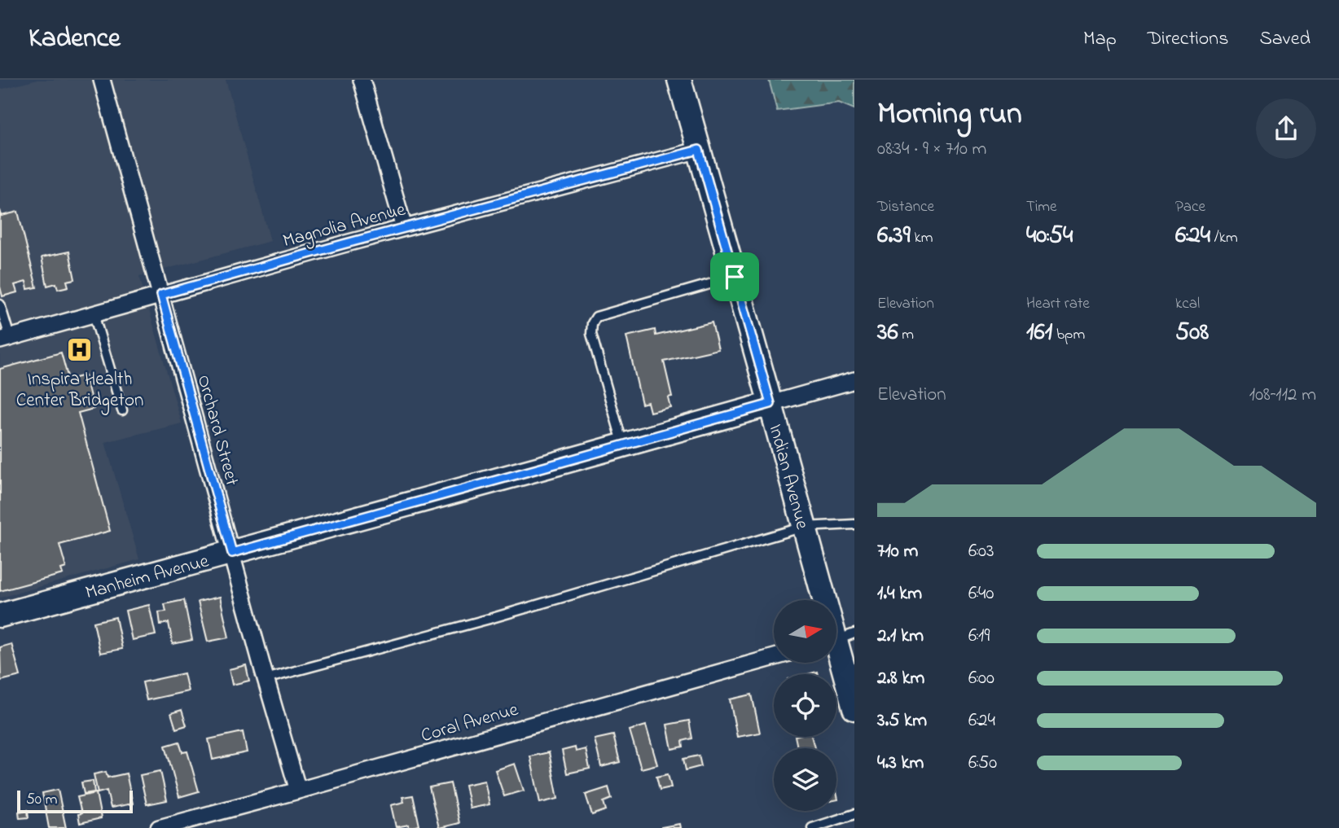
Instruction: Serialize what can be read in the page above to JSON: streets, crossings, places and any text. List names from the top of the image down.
{
  "streets": {
    "street": [
      "Magnolia Avenue",
      "Orchard Street",
      "Indian Avenue",
      "Manheim Avenue",
      "Coral Avenue"
    ]
  },
  "crossings": [
    ["Magnolia Avenue", "Orchard Street"],
    ["Magnolia Avenue", "Indian Avenue"],
    ["Orchard Street", "Manheim Avenue"],
    ["Orchard Street", "Coral Avenue"],
    ["Indian Avenue", "Manheim Avenue"]
  ],
  "places": {
    "hospital": ["Inspira Health Center Bridgeton"]
  },
  "scale_bar": "50 m",
  "north": "right",
  "page": {
    "header": "Kadence",
    "nav": ["Map", "Directions", "Saved"],
    "heading": ["Morning run", "08:34 · 9 × 710 m"],
    "stats": [
      ["Distance", "6.39 km"],
      ["Time", "40:54"],
      ["Pace", "6:24 /km"],
      ["Elevation", "36 m"],
      ["Heart rate", "161 bpm"],
      ["kcal", "508"]
    ],
    "chart": ["Elevation", "108–112 m"],
    "list": [
      {
        "name": "710 m",
        "note": "6:03"
      },
      {
        "name": "1.4 km",
        "note": "6:40"
      },
      {
        "name": "2.1 km",
        "note": "6:19"
      },
      {
        "name": "2.8 km",
        "note": "6:00"
      },
      {
        "name": "3.5 km",
        "note": "6:24"
      },
      {
        "name": "4.3 km",
        "note": "6:50"
      }
    ],
    "scale": "50 m"
  }
}
